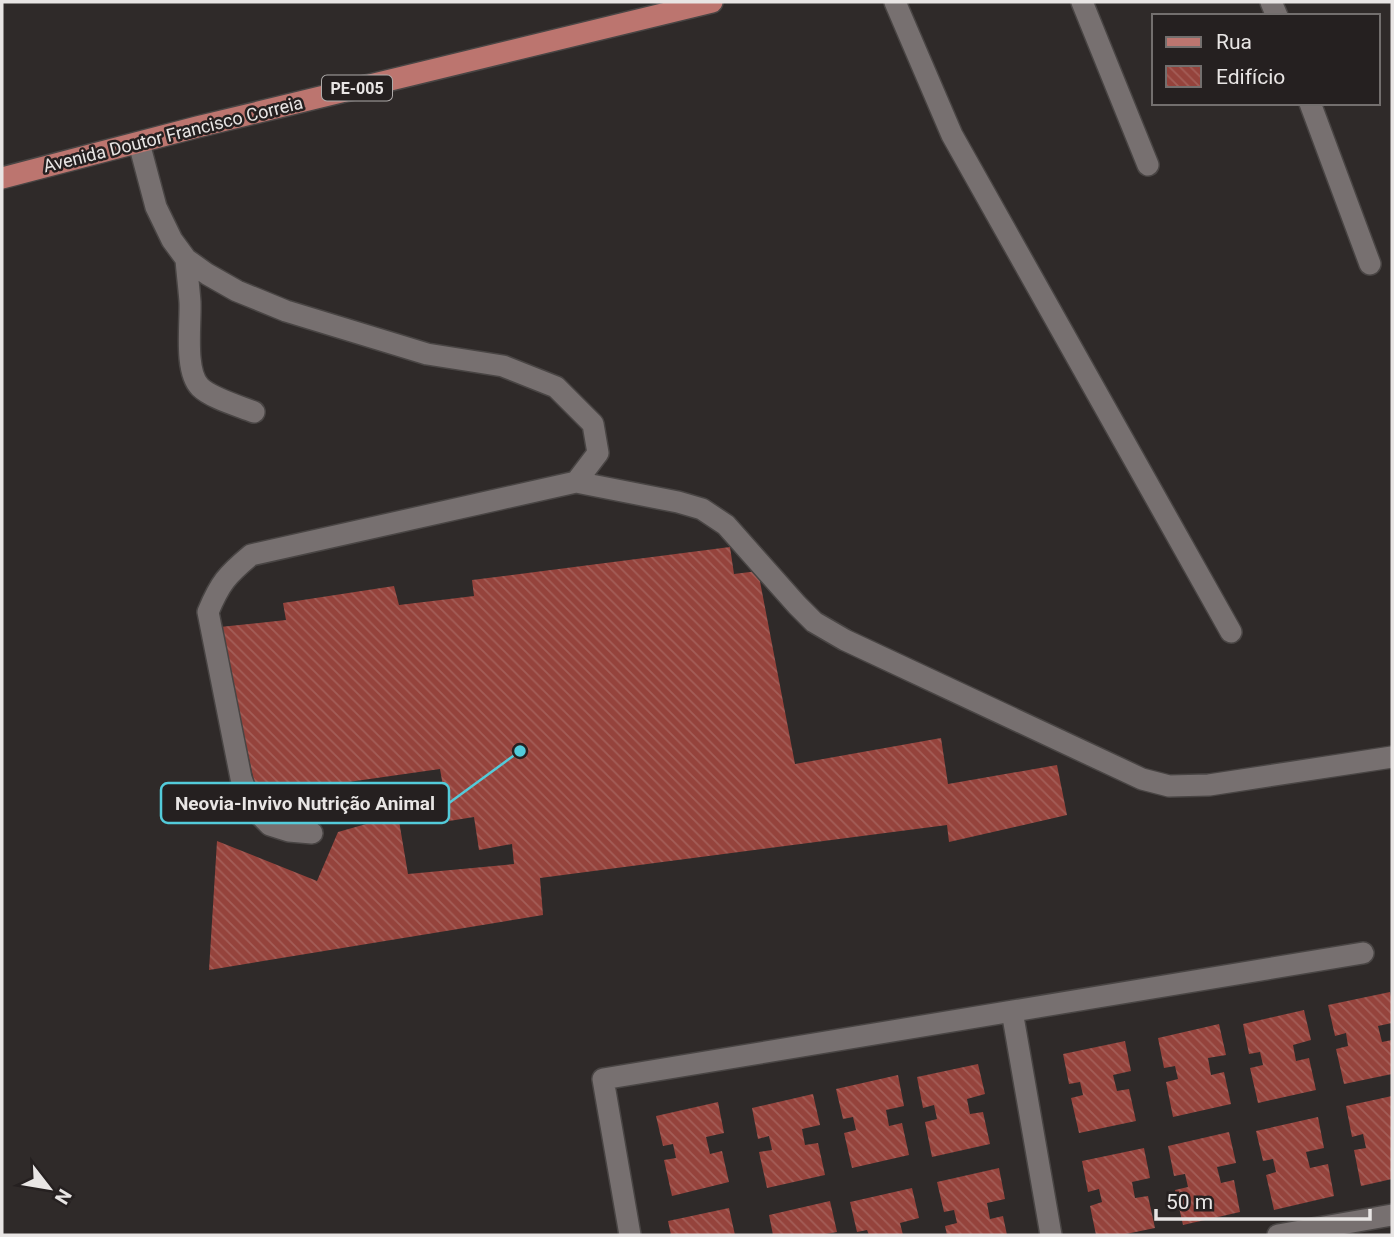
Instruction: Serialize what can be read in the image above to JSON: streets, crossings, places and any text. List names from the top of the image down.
{
  "streets": {
    "main road": ["PE-005", "Avenida Doutor Francisco Correia"]
  },
  "places": ["Neovia-Invivo Nutrição Animal"],
  "legend": ["Rua", "Edifício"],
  "scale_bar": "50 m",
  "north": "bottom right"
}
